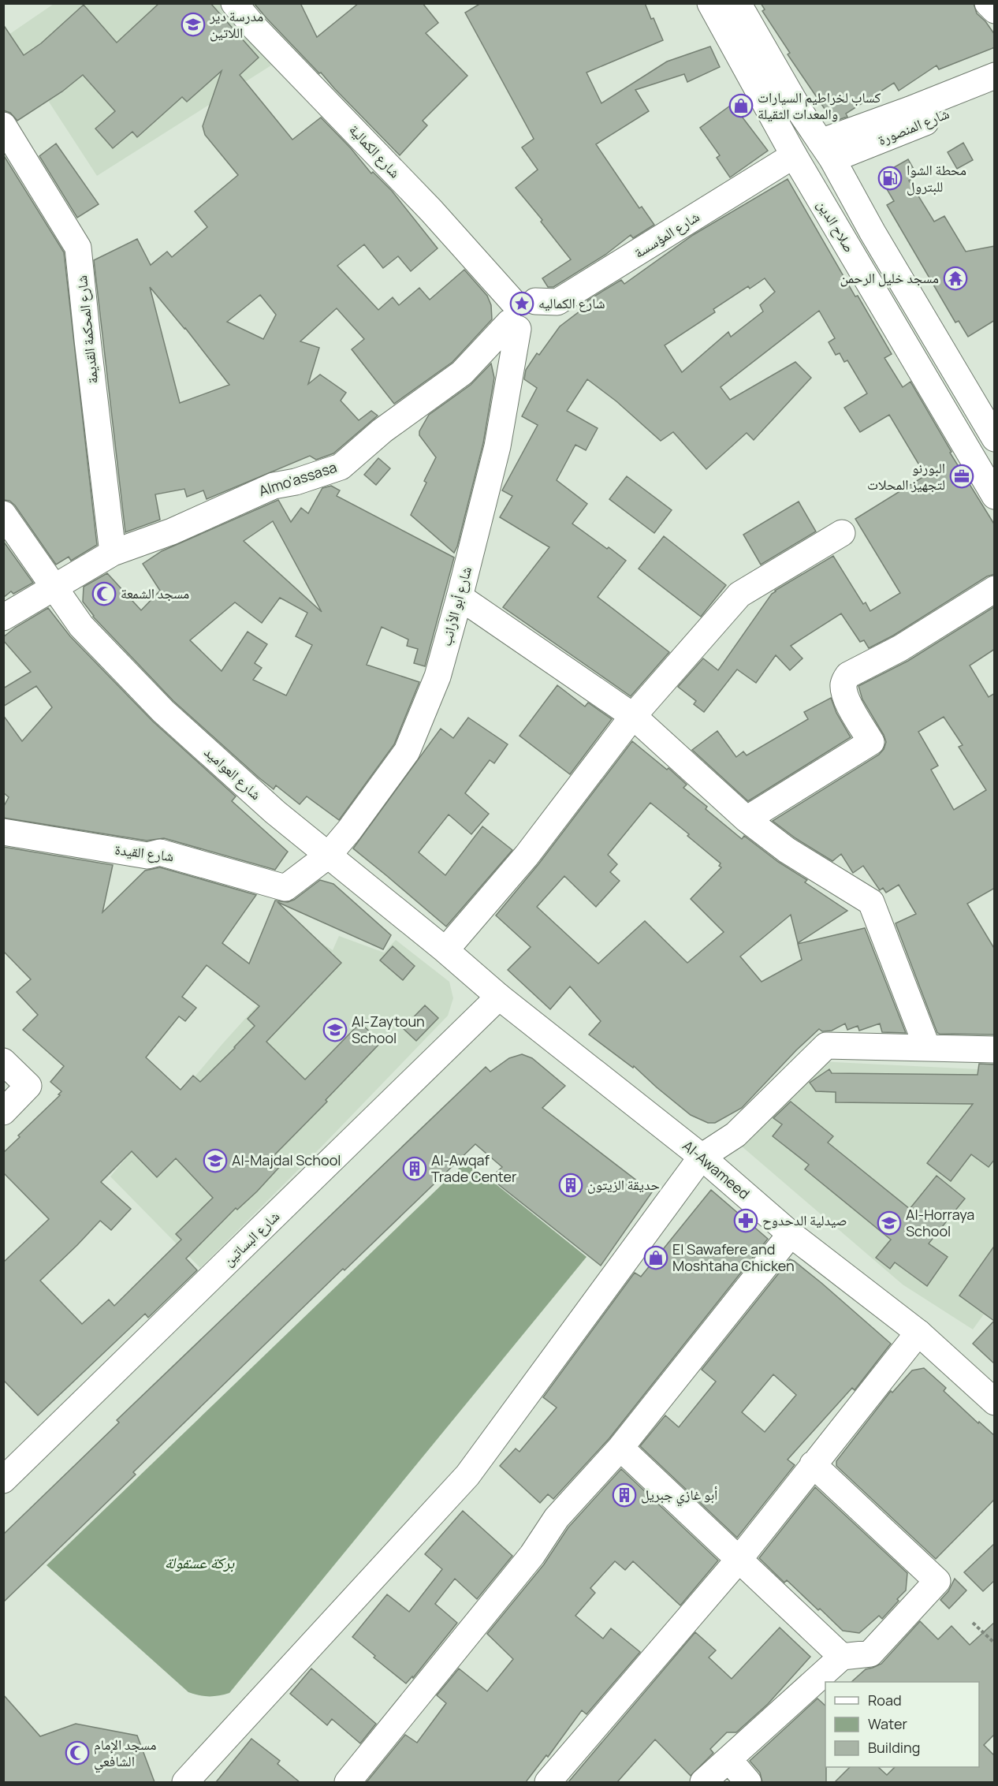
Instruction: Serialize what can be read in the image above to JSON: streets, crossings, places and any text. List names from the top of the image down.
{
  "streets": {
    "main road": [
      "شارع المنصورة",
      "شارع الكمالية",
      "صلاح الدين",
      "شارع المؤسسة",
      "شارع المحكمة القديمة",
      "Almo'assasa",
      "شارع أبو الأرانب",
      "شارع العواميد",
      "شارع القيدة",
      "Al-Awameed",
      "شارع البساتين"
    ]
  },
  "crossings": [
    ["شارع المنصورة", "صلاح الدين"],
    ["شارع الكمالية", "شارع المؤسسة"],
    ["شارع الكمالية", "Almo'assasa"],
    ["شارع الكمالية", "شارع أبو الأرانب"],
    ["صلاح الدين", "شارع المؤسسة"],
    ["شارع المؤسسة", "Almo'assasa"],
    ["شارع المؤسسة", "شارع أبو الأرانب"],
    ["شارع المحكمة القديمة", "Almo'assasa"],
    ["Almo'assasa", "شارع أبو الأرانب"],
    ["Almo'assasa", "شارع العواميد"],
    ["شارع أبو الأرانب", "شارع العواميد"],
    ["شارع أبو الأرانب", "شارع القيدة"],
    ["شارع العواميد", "شارع القيدة"],
    ["شارع العواميد", "Al-Awameed"],
    ["شارع العواميد", "شارع البساتين"],
    ["Al-Awameed", "شارع البساتين"]
  ],
  "water": ["بركة عسقولة"],
  "places": {
    "school or university": [
      "مدرسة دير اللاتين",
      "Al-Zaytoun School",
      "Al-Majdal School",
      "Al-Horraya School"
    ],
    "shop": ["كساب لخراطيم السيارات والمعدات الثقيلة", "El Sawafere and Moshtaha Chicken"],
    "fuel station": ["محطة الشوا للبترول"],
    "temple": ["مسجد خليل الرحمن"],
    "place": ["شارع الكماليه"],
    "office": ["البورنو لتجهيز المحلات"],
    "mosque": ["مسجد الشمعة", "مسجد الإمام الشافعي"],
    "building": ["Al-Awqaf Trade Center", "حديقة الزيتون", "أبو غازي جبريل"],
    "pharmacy": ["صيدلية الدحدوح"]
  },
  "legend": ["Road", "Water", "Building"]
}
